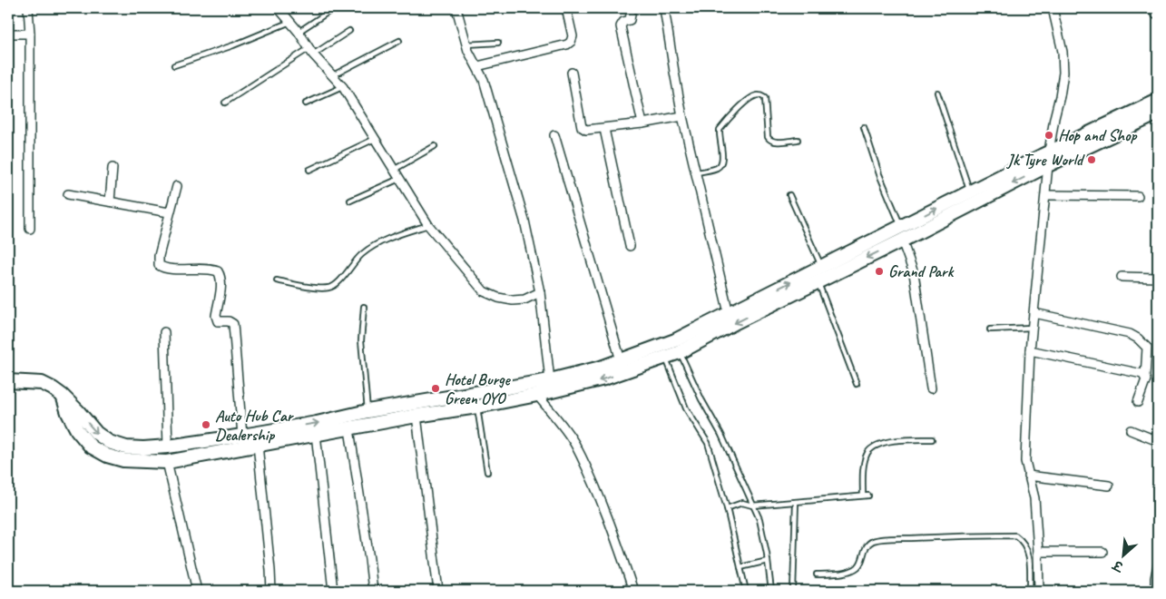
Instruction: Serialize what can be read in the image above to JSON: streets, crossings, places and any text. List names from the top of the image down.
{
  "places": [
    "Hop and Shop",
    "Jk Tyre World",
    "Grand Park",
    "Hotel Burge Green OYO",
    "Auto Hub Car Dealership"
  ],
  "north": "bottom left"
}
